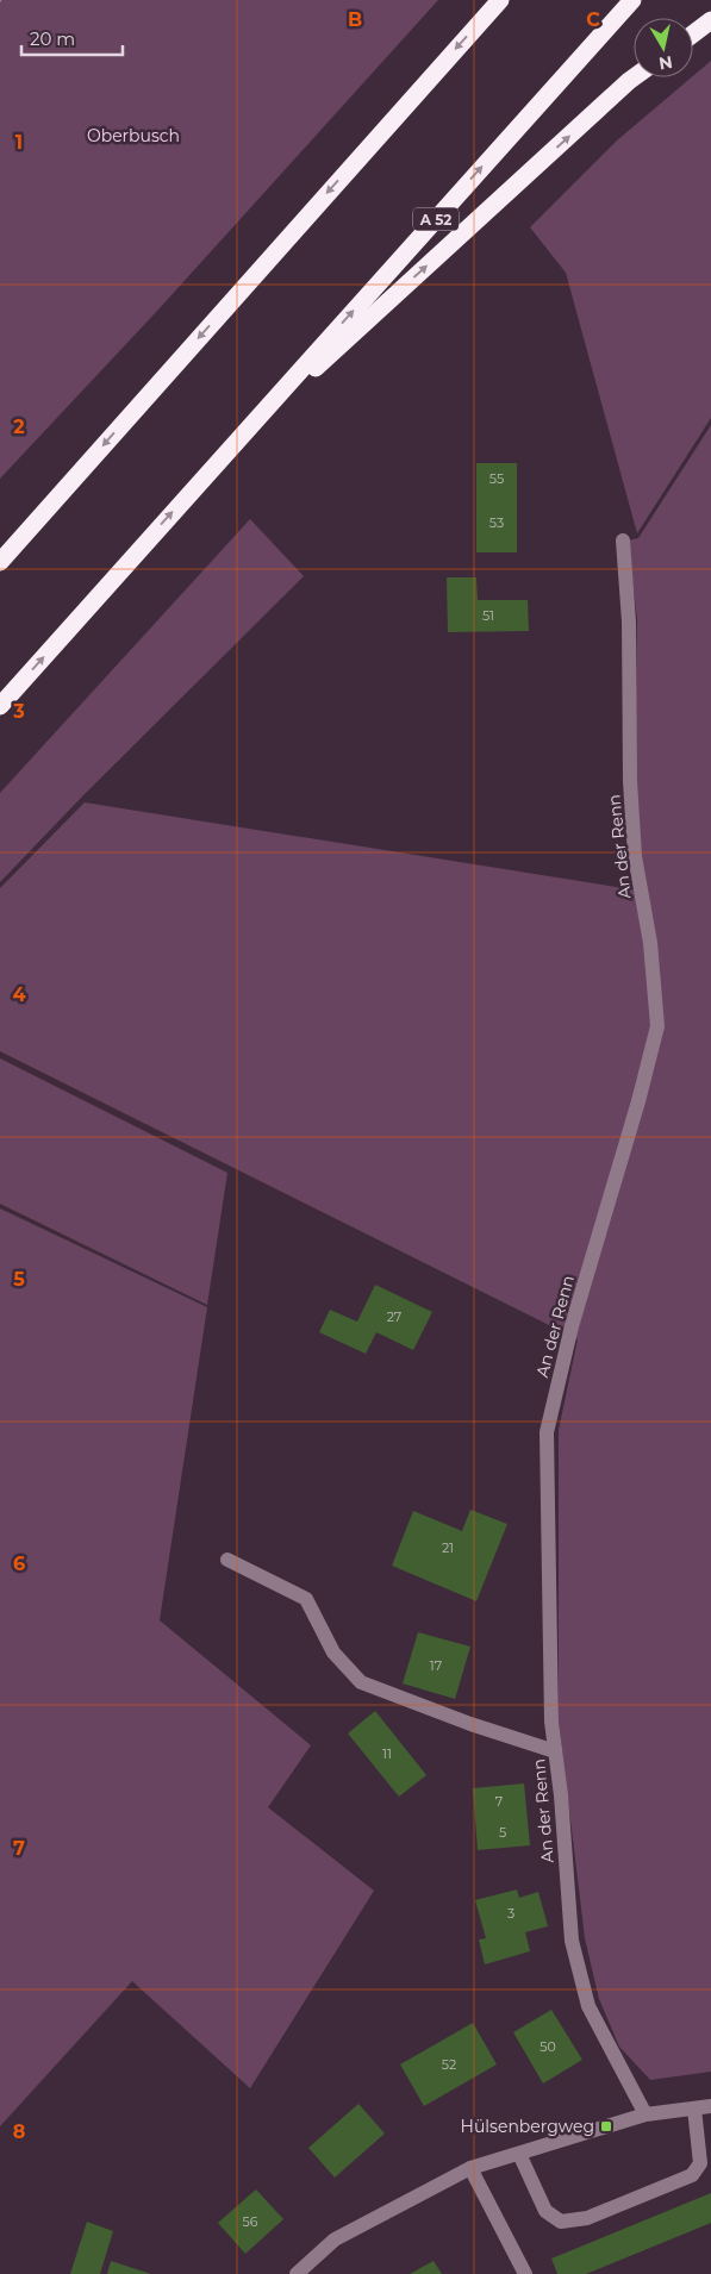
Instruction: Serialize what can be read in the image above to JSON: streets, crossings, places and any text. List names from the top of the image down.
{
  "streets": {
    "highway": ["A 52"],
    "street": ["An der Renn"]
  },
  "parks": ["Oberbusch"],
  "places": {
    "transit": ["Hülsenbergweg"]
  },
  "house_numbers": [
    "55",
    "53",
    "51",
    "27",
    "21",
    "17",
    "11",
    "7",
    "5",
    "3",
    "50",
    "52",
    "56"
  ],
  "scale_bar": "20 m",
  "north": "bottom",
  "grid": {
    "columns": ["B", "C"],
    "rows": [
      "1",
      "2",
      "3",
      "4",
      "5",
      "6",
      "7",
      "8"
    ]
  }
}
